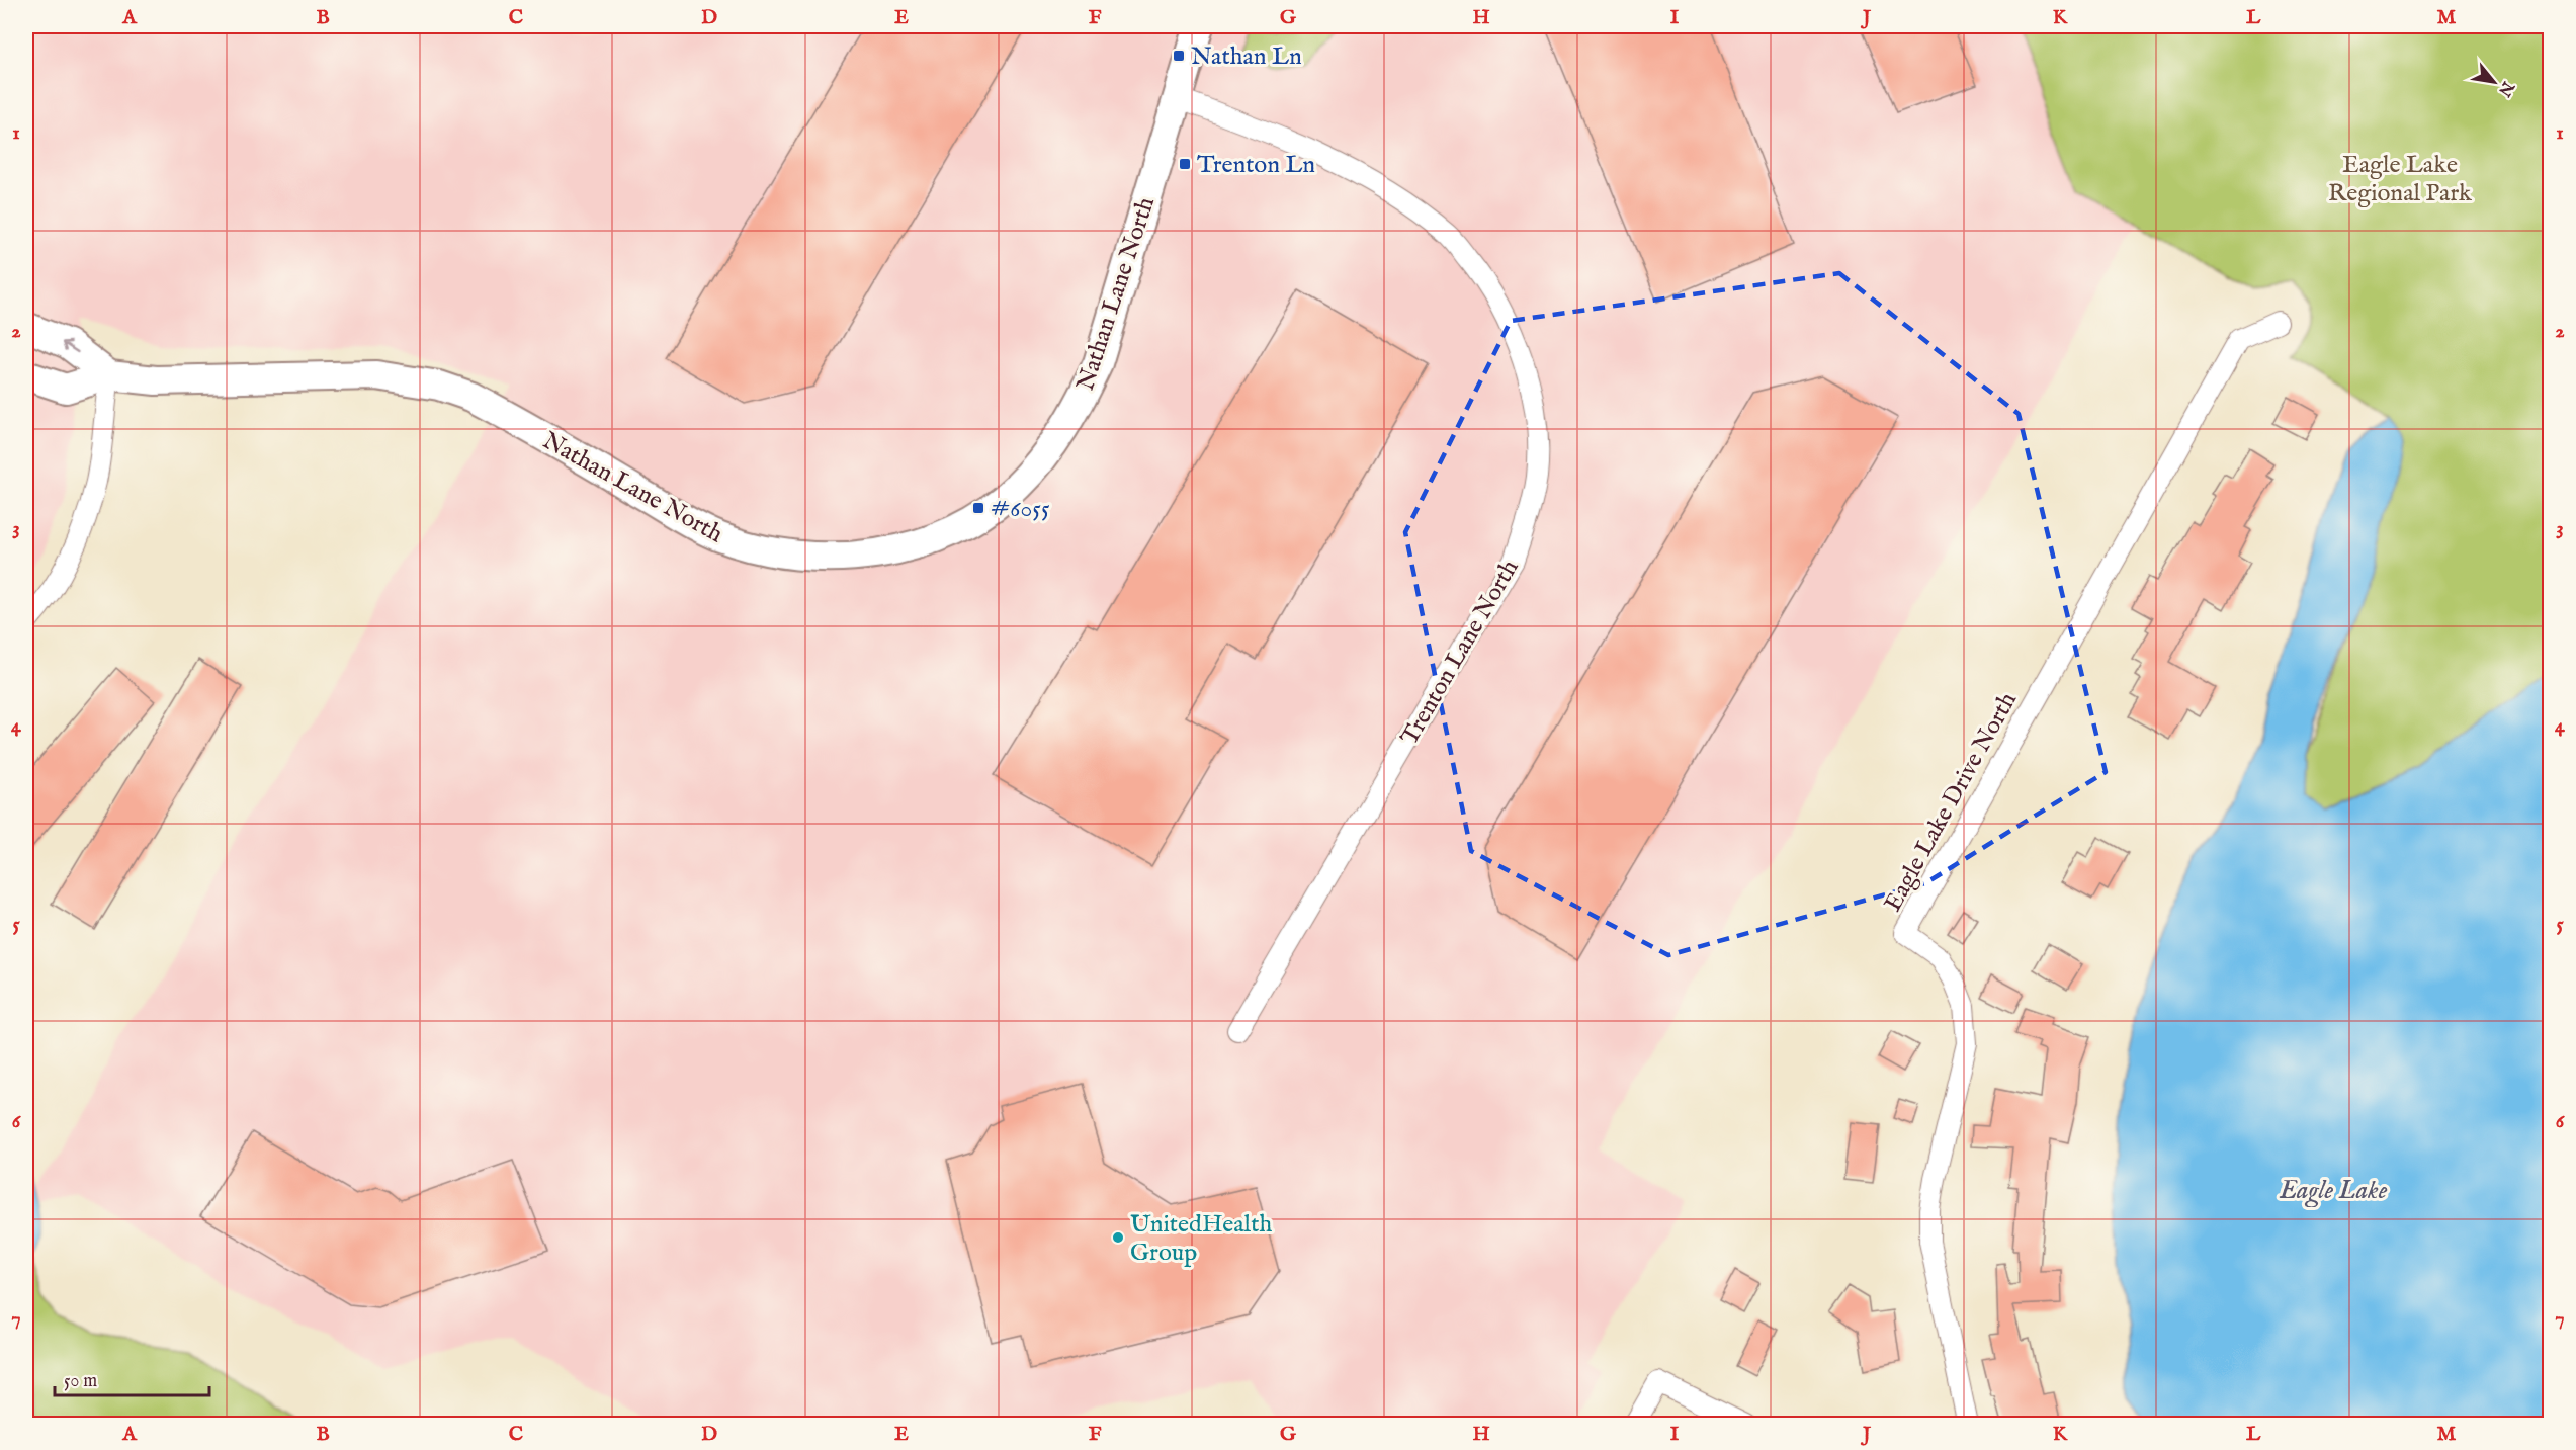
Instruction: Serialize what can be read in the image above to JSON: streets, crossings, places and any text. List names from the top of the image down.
{
  "streets": {
    "street": ["Nathan Lane North", "Trenton Lane North", "Eagle Lake Drive North"]
  },
  "crossings": [
    ["Nathan Lane North", "Trenton Lane North"]
  ],
  "water": ["Eagle Lake"],
  "parks": ["Eagle Lake Regional Park"],
  "places": {
    "transit": ["Nathan Ln", "Trenton Ln", "#6055"],
    "other": ["UnitedHealth Group"]
  },
  "scale_bar": "50 m",
  "north": "bottom right",
  "grid": {
    "columns": [
      "A",
      "B",
      "C",
      "D",
      "E",
      "F",
      "G",
      "H",
      "I",
      "J",
      "K",
      "L",
      "M"
    ],
    "rows": [
      "1",
      "2",
      "3",
      "4",
      "5",
      "6",
      "7"
    ]
  }
}
